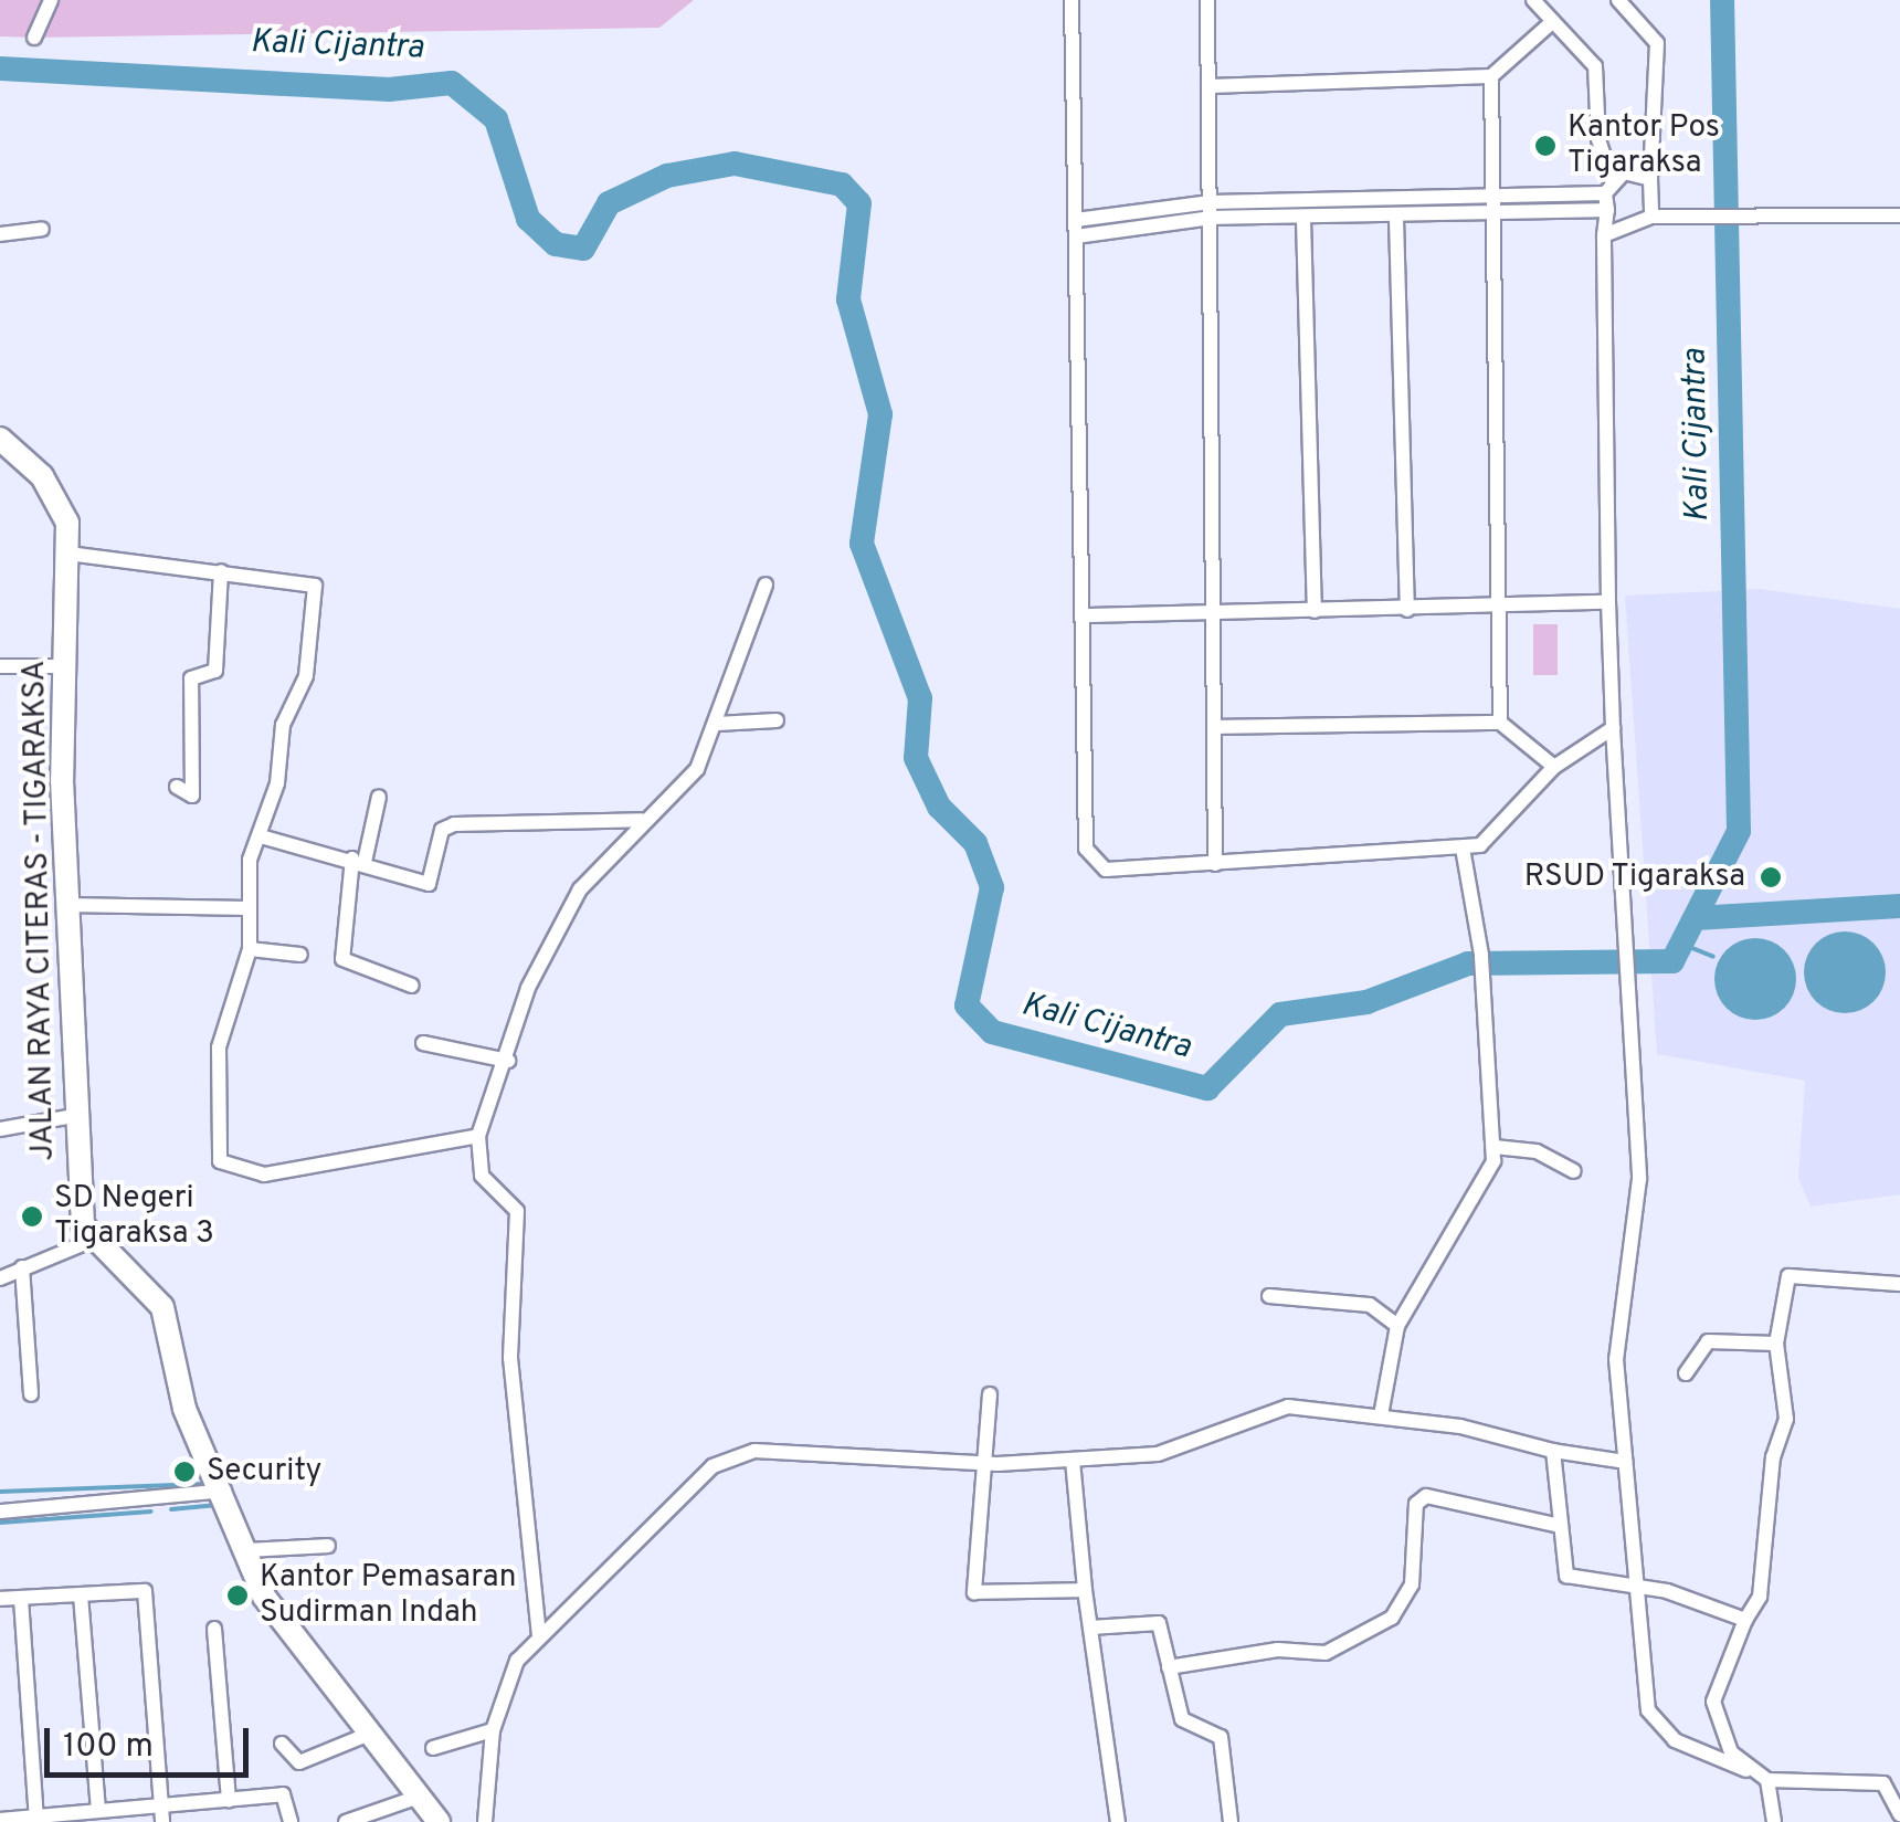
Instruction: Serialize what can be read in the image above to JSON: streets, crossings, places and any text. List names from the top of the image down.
{
  "streets": {
    "main road": ["JALAN RAYA CITERAS - TIGARAKSA"]
  },
  "water": ["Kali Cijantra"],
  "places": [
    "Kantor Pos Tigaraksa",
    "RSUD Tigaraksa",
    "SD Negeri Tigaraksa 3",
    "Security",
    "Kantor Pemasaran Sudirman Indah"
  ],
  "scale_bar": "100 m"
}
